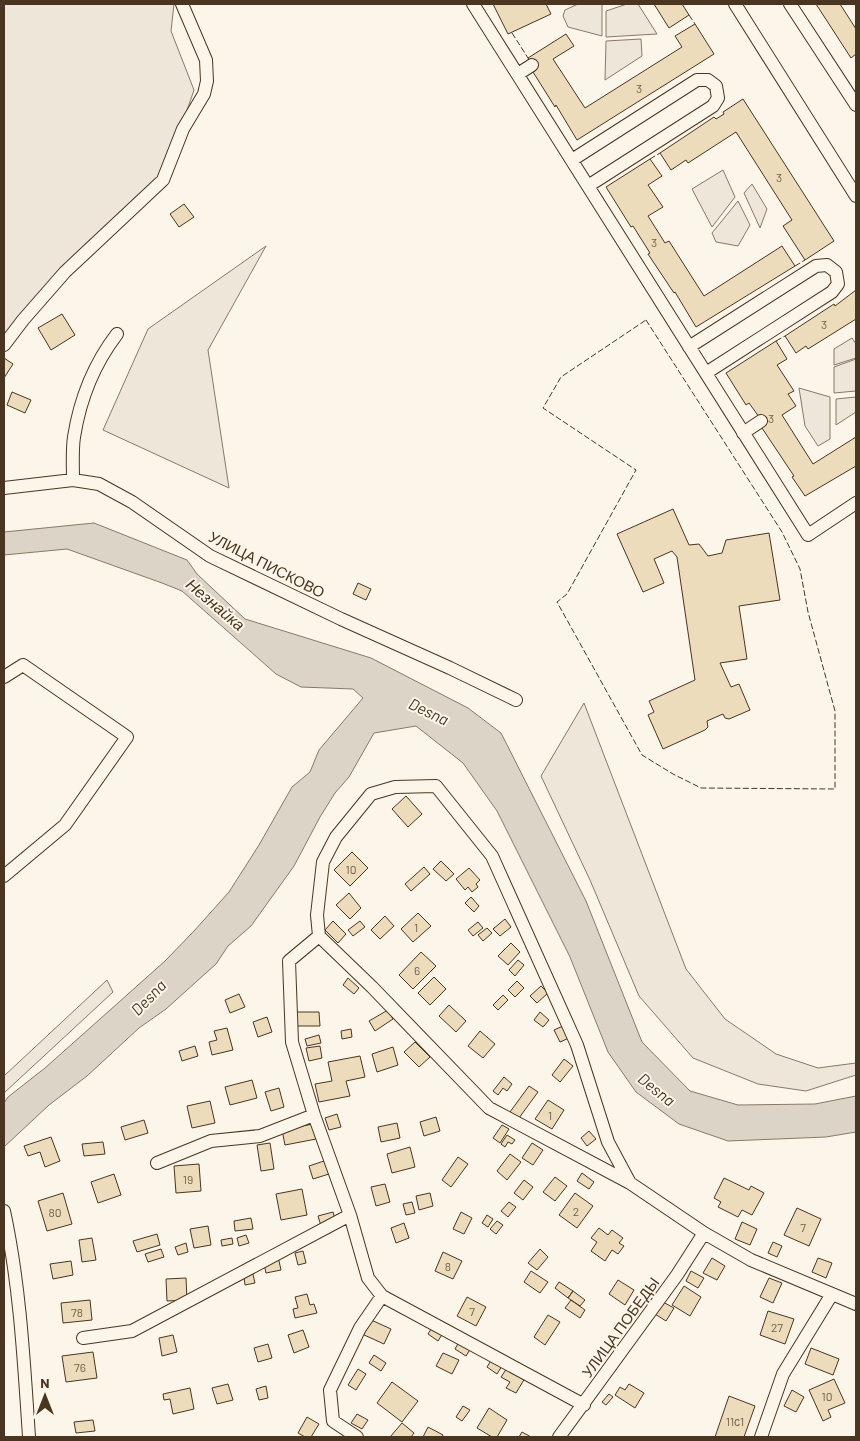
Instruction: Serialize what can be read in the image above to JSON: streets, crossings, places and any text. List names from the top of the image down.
{
  "streets": {
    "street": ["УЛИЦА ПИСКОВО", "УЛИЦА ПОБЕДЫ"]
  },
  "water": ["Незнайка", "Desna"],
  "house_numbers": [
    "3",
    "3",
    "3",
    "3",
    "3",
    "10",
    "1",
    "6",
    "1",
    "19",
    "2",
    "80",
    "7",
    "8",
    "7",
    "78",
    "27",
    "76",
    "10",
    "11с1"
  ],
  "north": "top"
}
